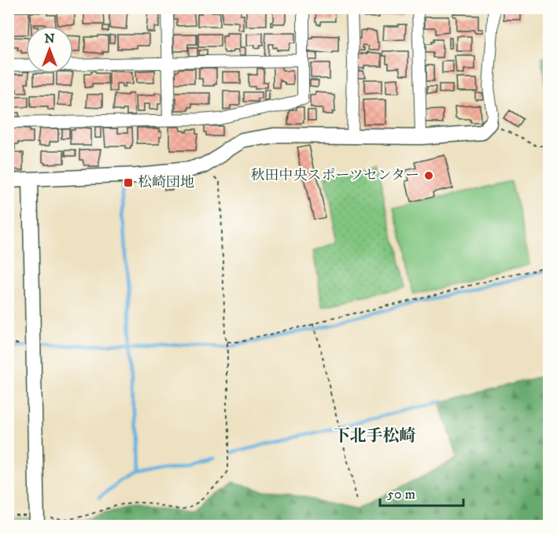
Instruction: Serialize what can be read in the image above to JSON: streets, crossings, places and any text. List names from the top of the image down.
{
  "districts": ["下北手松崎"],
  "places": {
    "other": ["秋田中央スポーツセンター"],
    "transit": ["松崎団地"]
  },
  "scale_bar": "50 m",
  "north": "top"
}
